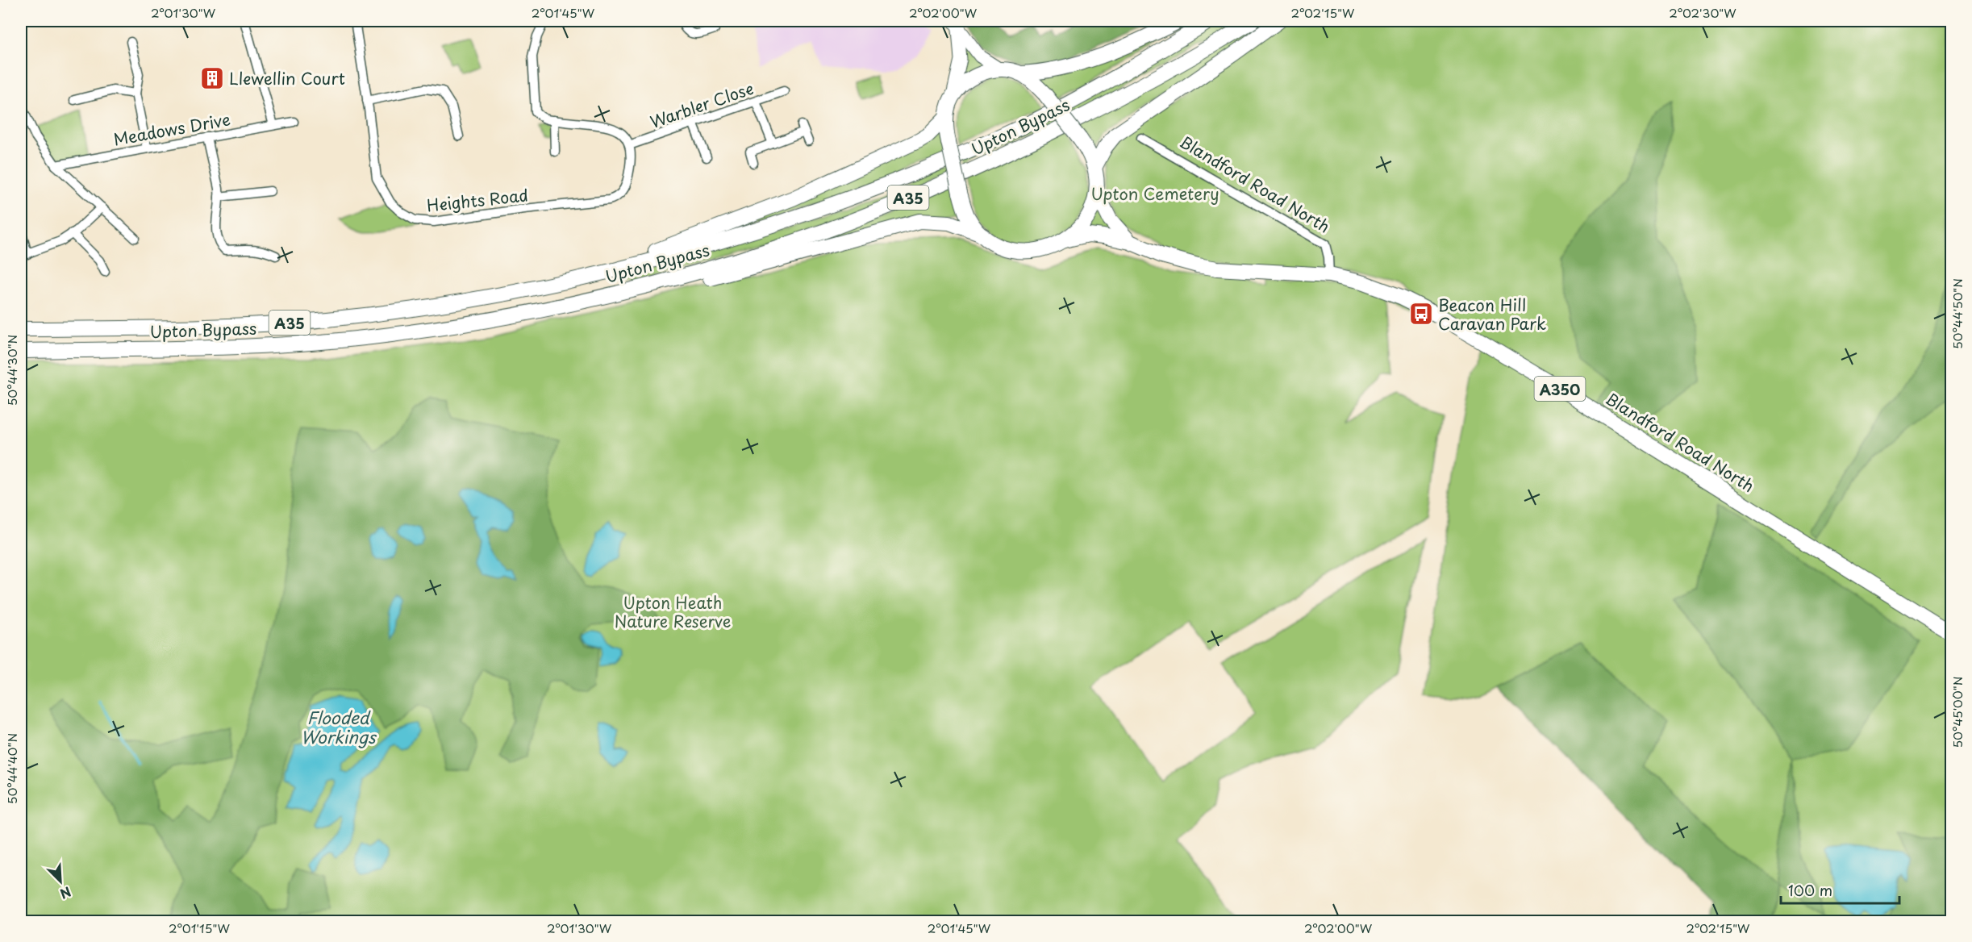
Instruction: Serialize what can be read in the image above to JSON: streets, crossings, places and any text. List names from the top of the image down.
{
  "streets": {
    "highway": [
      "Upton Bypass",
      "Blandford Road North",
      "A35",
      "A350"
    ],
    "street": ["Warbler Close", "Meadows Drive", "Heights Road"]
  },
  "crossings": [
    ["Warbler Close", "Heights Road"],
    ["Upton Bypass", "A35"],
    ["Blandford Road North", "A35"]
  ],
  "water": ["Flooded Workings"],
  "parks": ["Upton Cemetery", "Upton Heath Nature Reserve"],
  "places": {
    "building": ["Llewellin Court"],
    "bus stop": ["Beacon Hill Caravan Park"]
  },
  "scale_bar": "100 m",
  "north": "bottom right",
  "coordinates": [
    "2°01'30\"W",
    "2°01'45\"W",
    "2°02'00\"W",
    "2°02'15\"W",
    "2°02'30\"W",
    "50°44'50\"N",
    "50°44'30\"N",
    "50°45'00\"N",
    "50°44'40\"N",
    "2°01'15\"W"
  ]
}
